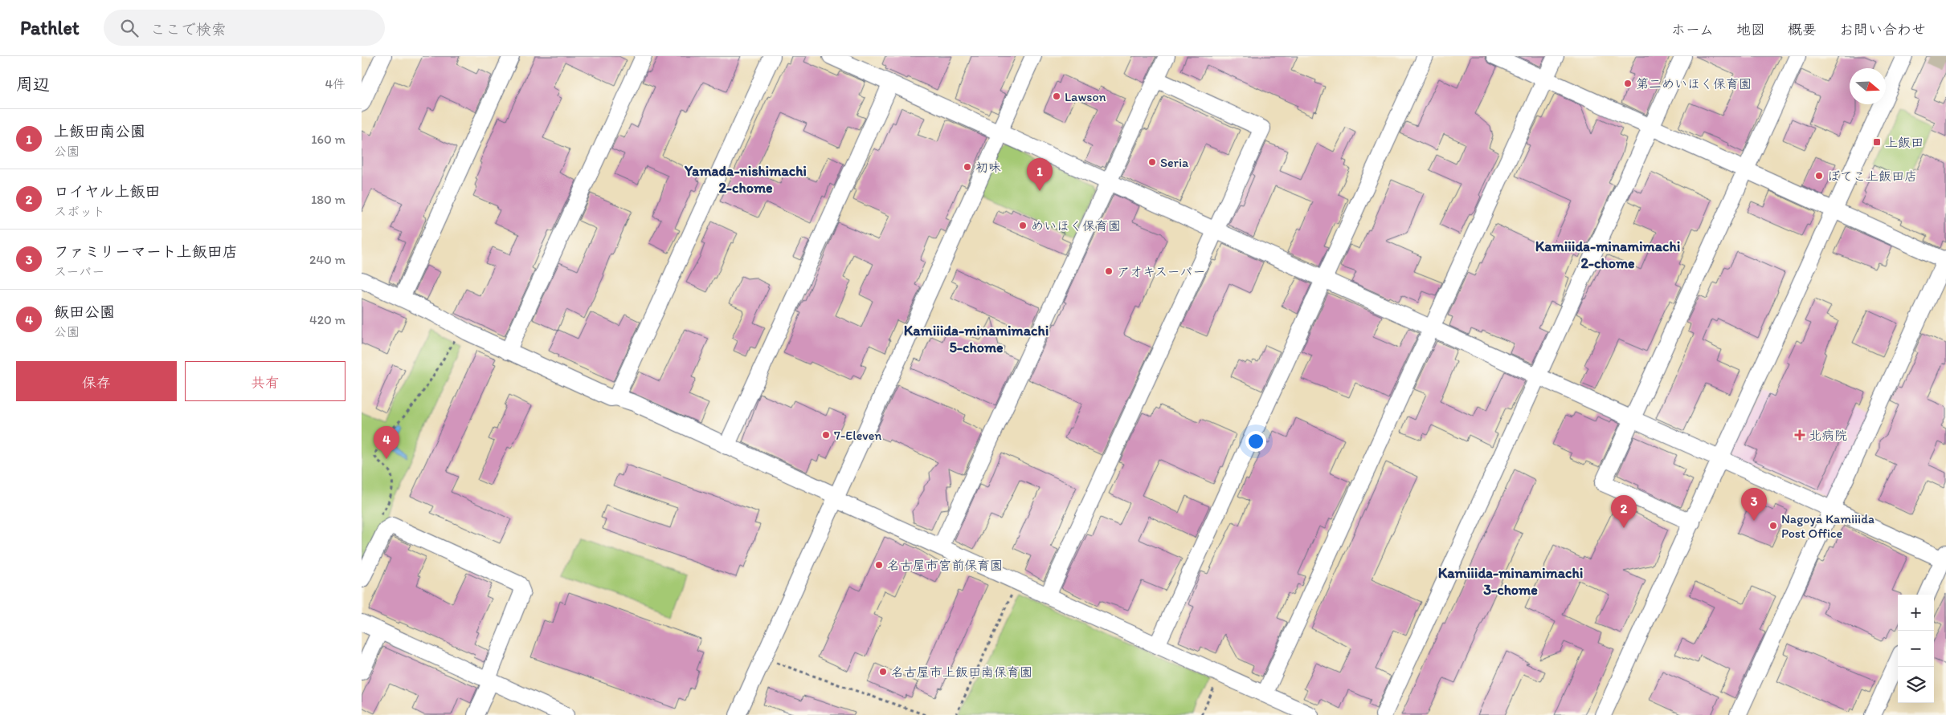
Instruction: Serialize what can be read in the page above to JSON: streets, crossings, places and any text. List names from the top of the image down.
{
  "districts": [
    "Yamada-nishimachi 2-chome",
    "Kamiiida-minamimachi 2-chome",
    "Kamiiida-minamimachi 5-chome",
    "Kamiiida-minamimachi 3-chome"
  ],
  "places": {
    "other": [
      "第二めいほく保育園",
      "Lawson",
      "Seria",
      "初味",
      "ぼてこ上飯田店",
      "めいほく保育園",
      "アオキスーパー",
      "7-Eleven",
      "Nagoya Kamiiida Post Office",
      "名古屋市宮前保育園",
      "名古屋市上飯田南保育園"
    ],
    "transit": ["上飯田"],
    "health": ["北病院"]
  },
  "north": "right",
  "page": {
    "header": "Pathlet",
    "search": "ここで検索",
    "nav": [
      "ホーム",
      "地図",
      "概要",
      "お問い合わせ"
    ],
    "heading": ["周辺", "4件"],
    "list": [
      {
        "mark": "1",
        "name": "上飯田南公園",
        "note": "公園",
        "value": "160 m"
      },
      {
        "mark": "2",
        "name": "ロイヤル上飯田",
        "note": "スポット",
        "value": "180 m"
      },
      {
        "mark": "3",
        "name": "ファミリーマート上飯田店",
        "note": "スーパー",
        "value": "240 m"
      },
      {
        "mark": "4",
        "name": "飯田公園",
        "note": "公園",
        "value": "420 m"
      }
    ],
    "pins": [
      "1",
      "4",
      "3",
      "2"
    ],
    "buttons": ["保存", "共有"],
    "map_buttons": ["+", "−"]
  }
}
